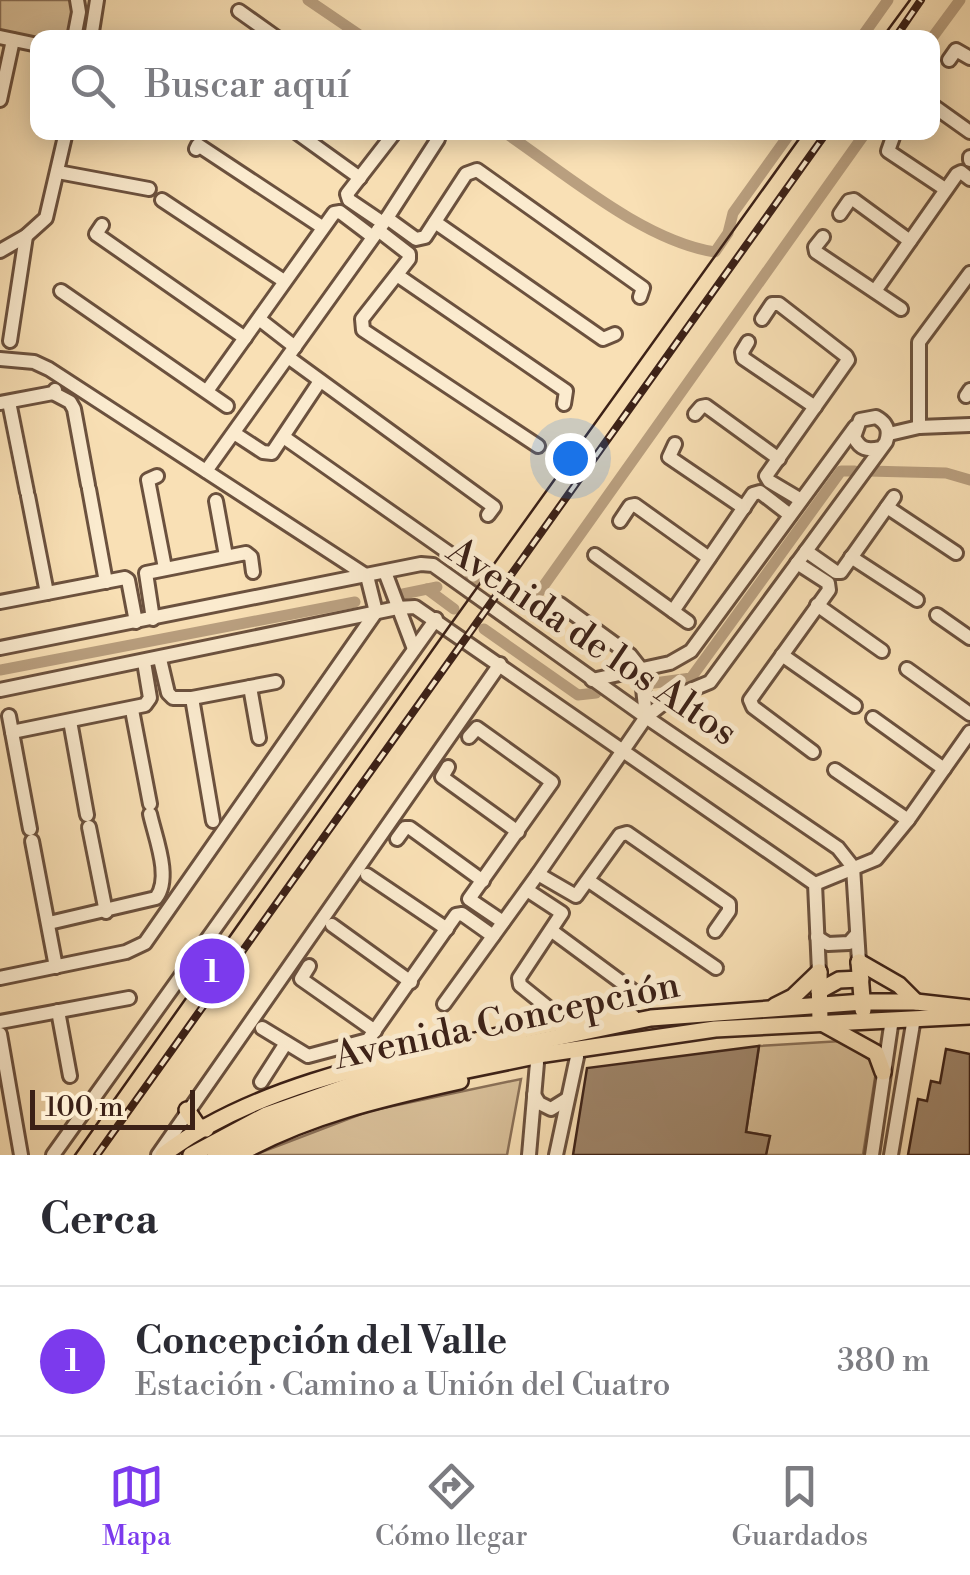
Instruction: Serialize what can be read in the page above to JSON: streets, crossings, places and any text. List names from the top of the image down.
{
  "streets": {
    "main road": ["Avenida Concepción"],
    "street": ["Avenida de los Altos"]
  },
  "scale_bar": "100 m",
  "page": {
    "search": "Buscar aquí",
    "pins": "1",
    "scale": "100 m",
    "heading": "Cerca",
    "list": [
      {
        "mark": "1",
        "name": "Concepción del Valle",
        "note": "Estación · Camino a Unión del Cuatro",
        "value": "380 m"
      }
    ],
    "nav": ["Mapa", "Cómo llegar", "Guardados"]
  }
}
